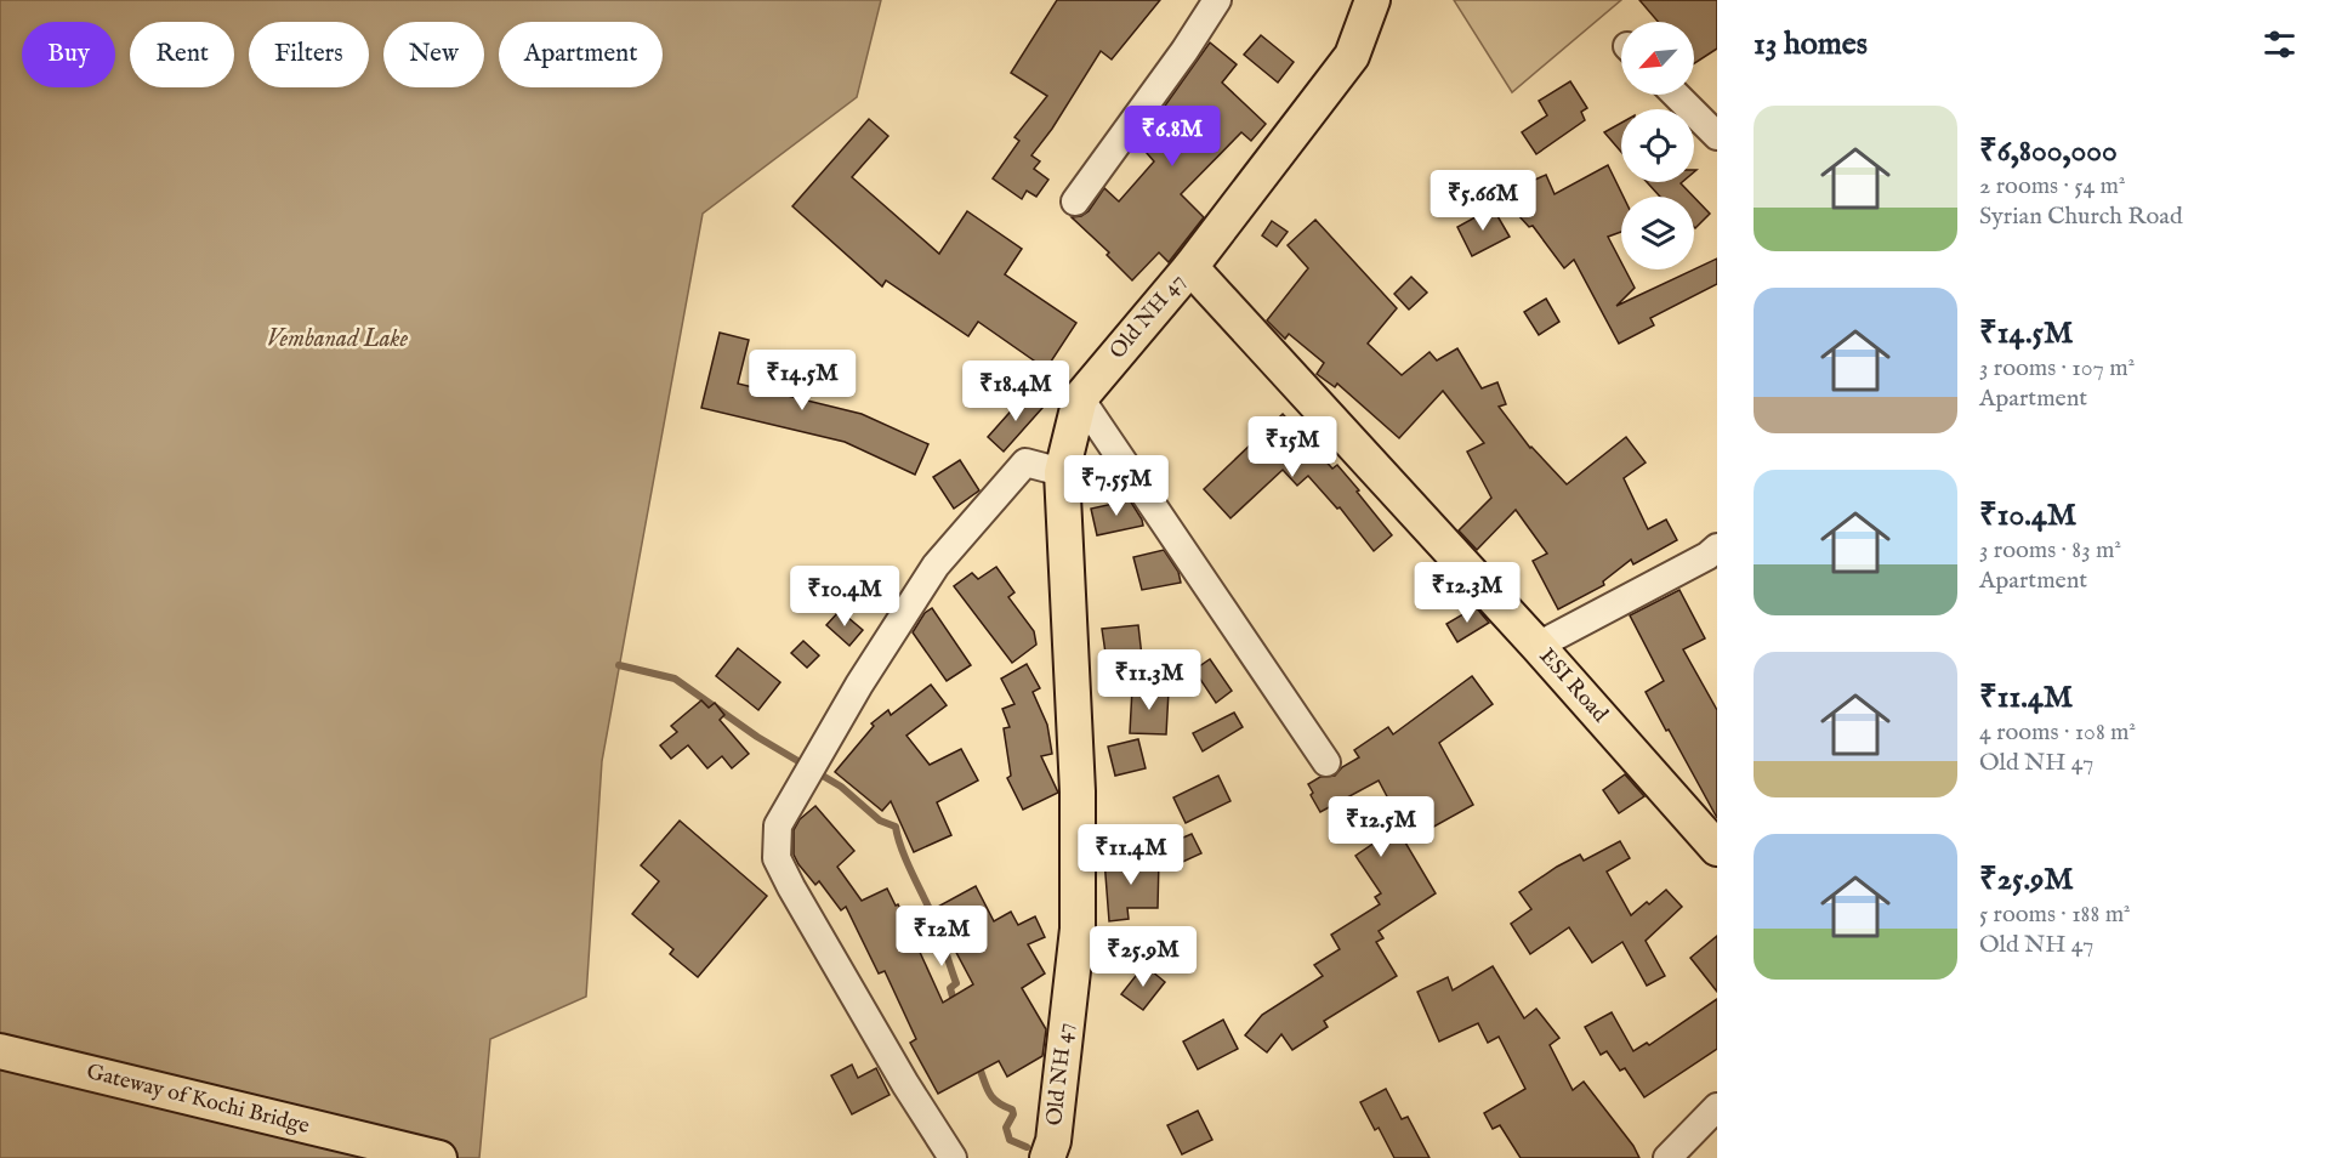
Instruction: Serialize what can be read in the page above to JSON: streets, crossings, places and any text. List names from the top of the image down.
{
  "streets": {
    "main road": ["Old NH 47", "ESI Road", "Gateway of Kochi Bridge"]
  },
  "crossings": [
    ["Old NH 47", "ESI Road"]
  ],
  "water": ["Vembanad Lake"],
  "north": "bottom left",
  "page": {
    "heading": "13 homes",
    "chip": [
      "Buy",
      "Rent",
      "Filters",
      "New",
      "Apartment"
    ],
    "list": [
      {
        "name": "₹6,800,000",
        "note": "2 rooms · 54 m² · Syrian Church Road"
      },
      {
        "name": "₹14.5M",
        "note": "3 rooms · 107 m² · Apartment"
      },
      {
        "name": "₹10.4M",
        "note": "3 rooms · 83 m² · Apartment"
      },
      {
        "name": "₹11.4M",
        "note": "4 rooms · 108 m² · Old NH 47"
      },
      {
        "name": "₹25.9M",
        "note": "5 rooms · 188 m² · Old NH 47"
      }
    ],
    "price": [
      "₹6.8M",
      "₹5.66M",
      "₹14.5M",
      "₹18.4M",
      "₹15M",
      "₹7.55M",
      "₹12.3M",
      "₹10.4M",
      "₹11.3M",
      "₹12.5M",
      "₹11.4M",
      "₹12M",
      "₹25.9M"
    ]
  }
}
